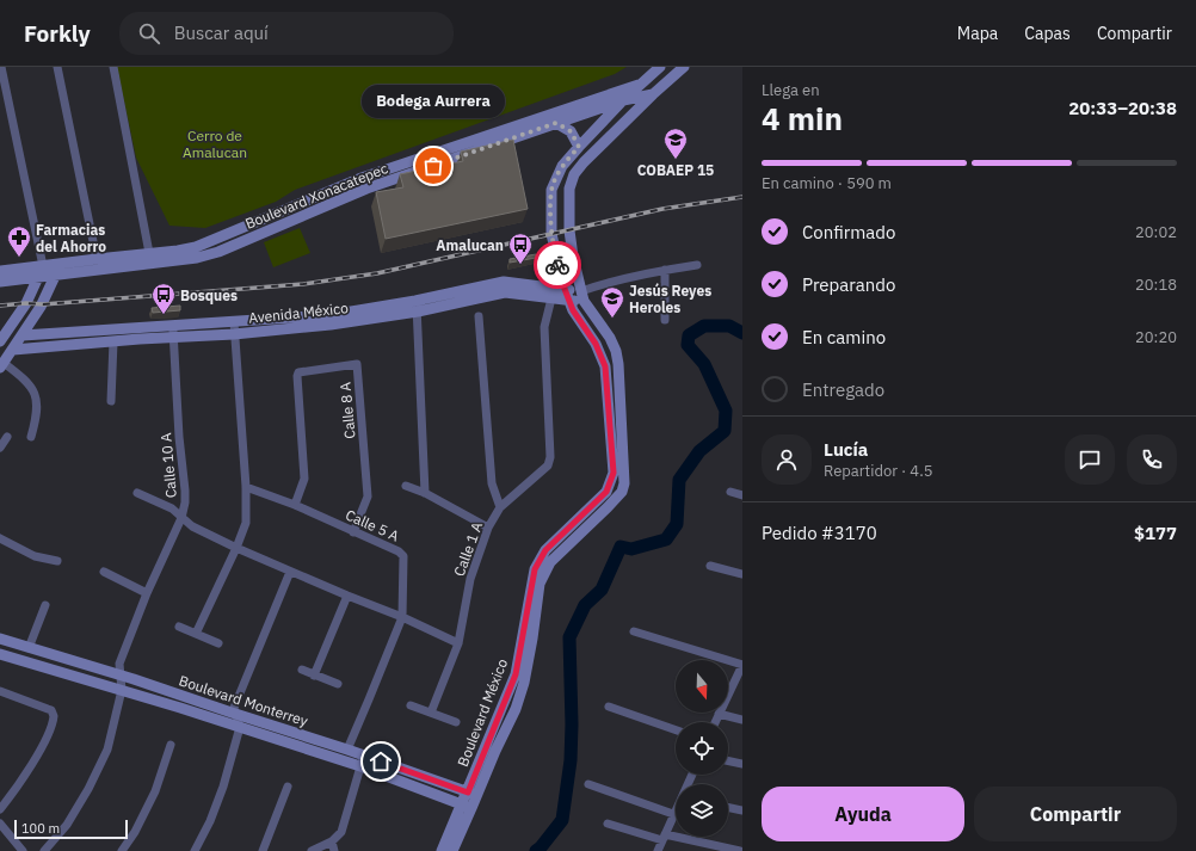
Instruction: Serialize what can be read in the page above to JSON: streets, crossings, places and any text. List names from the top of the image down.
{
  "streets": {
    "street": [
      "Boulevard Xonacatepec",
      "Avenida México",
      "Calle 8 A",
      "Calle 10 A",
      "Calle 5 A",
      "Calle 1 A",
      "Boulevard Monterrey",
      "Boulevard México"
    ]
  },
  "crossings": [
    ["Boulevard Xonacatepec", "Boulevard México"],
    ["Avenida México", "Calle 10 A"],
    ["Avenida México", "Calle 1 A"],
    ["Avenida México", "Boulevard México"],
    ["Calle 8 A", "Calle 5 A"],
    ["Calle 10 A", "Boulevard Monterrey"],
    ["Calle 5 A", "Boulevard Monterrey"],
    ["Boulevard Monterrey", "Boulevard México"]
  ],
  "parks": ["Cerro de Amalucan"],
  "places": {
    "school or university": ["COBAEP 15", "Jesús Reyes Heroles"],
    "other": ["Bodega Aurrera"],
    "pharmacy": ["Farmacias del Ahorro"],
    "bus stop": ["Amalucan", "Bosques"]
  },
  "scale_bar": "100 m",
  "north": "bottom",
  "page": {
    "header": "Forkly",
    "search": "Buscar aquí",
    "nav": ["Mapa", "Capas", "Compartir"],
    "heading": ["4 min", "Llega en", "20:33–20:38"],
    "panel": [
      "Lucía",
      "Repartidor · 4.5",
      "Pedido #3170",
      "$177"
    ],
    "bubble": "Bodega Aurrera",
    "bar": "En camino · 590 m",
    "list": [
      ["Confirmado", "20:02"],
      ["Preparando", "20:18"],
      ["En camino", "20:20"],
      "Entregado"
    ],
    "buttons": ["Ayuda", "Compartir"],
    "scale": "100 m"
  }
}
